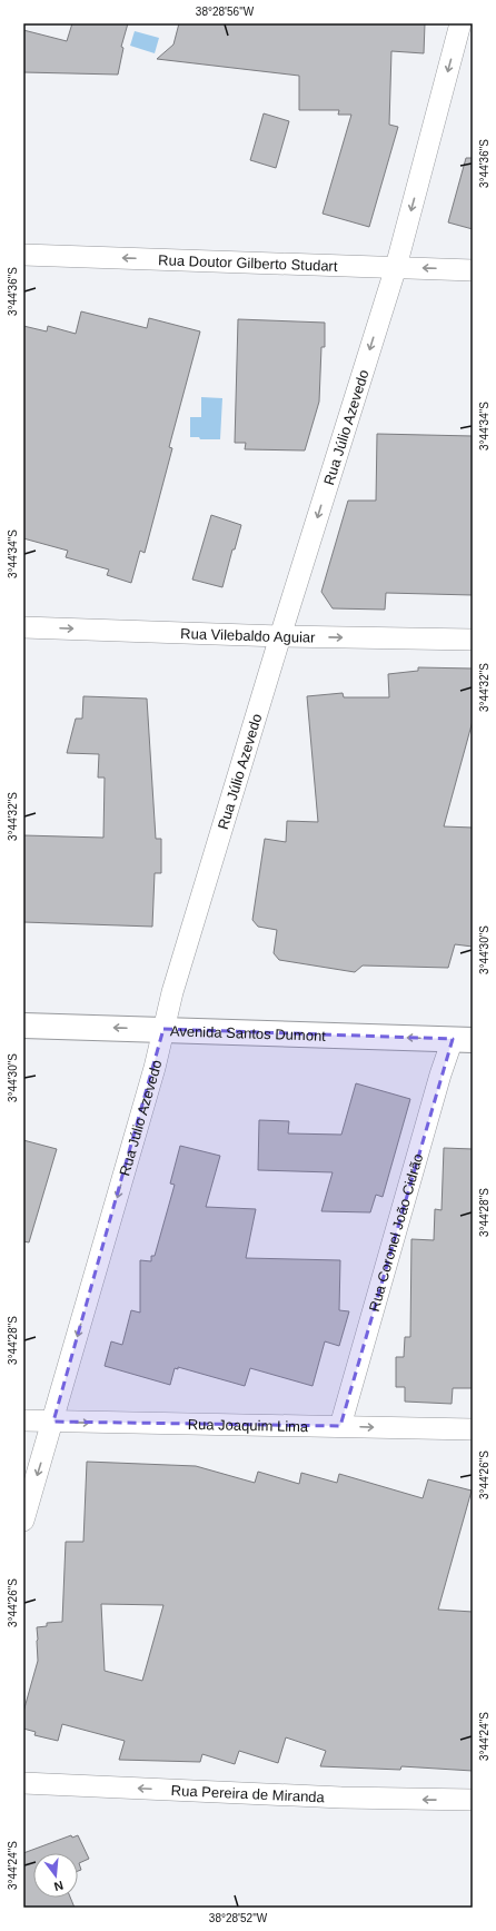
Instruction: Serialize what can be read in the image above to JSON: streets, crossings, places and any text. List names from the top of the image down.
{
  "streets": {
    "main road": ["Avenida Santos Dumont"],
    "street": [
      "Rua Doutor Gilberto Studart",
      "Rua Júlio Azevedo",
      "Rua Vilebaldo Aguiar",
      "Rua Coronel João Cidrão",
      "Rua Joaquim Lima",
      "Rua Pereira de Miranda"
    ]
  },
  "crossings": [
    ["Rua Doutor Gilberto Studart", "Rua Júlio Azevedo"],
    ["Rua Júlio Azevedo", "Rua Vilebaldo Aguiar"],
    ["Rua Júlio Azevedo", "Avenida Santos Dumont"],
    ["Rua Júlio Azevedo", "Rua Joaquim Lima"],
    ["Avenida Santos Dumont", "Rua Coronel João Cidrão"],
    ["Rua Coronel João Cidrão", "Rua Joaquim Lima"]
  ],
  "one_way": [
    "Rua Doutor Gilberto Studart",
    "Rua Júlio Azevedo",
    "Rua Vilebaldo Aguiar",
    "Avenida Santos Dumont",
    "Rua Joaquim Lima",
    "Rua Pereira de Miranda"
  ],
  "north": "bottom",
  "coordinates": [
    "38°28'56\"W",
    "3°44'36\"S",
    "3°44'34\"S",
    "3°44'32\"S",
    "3°44'30\"S",
    "3°44'28\"S",
    "3°44'26\"S",
    "3°44'24\"S",
    "38°28'52\"W"
  ]
}
